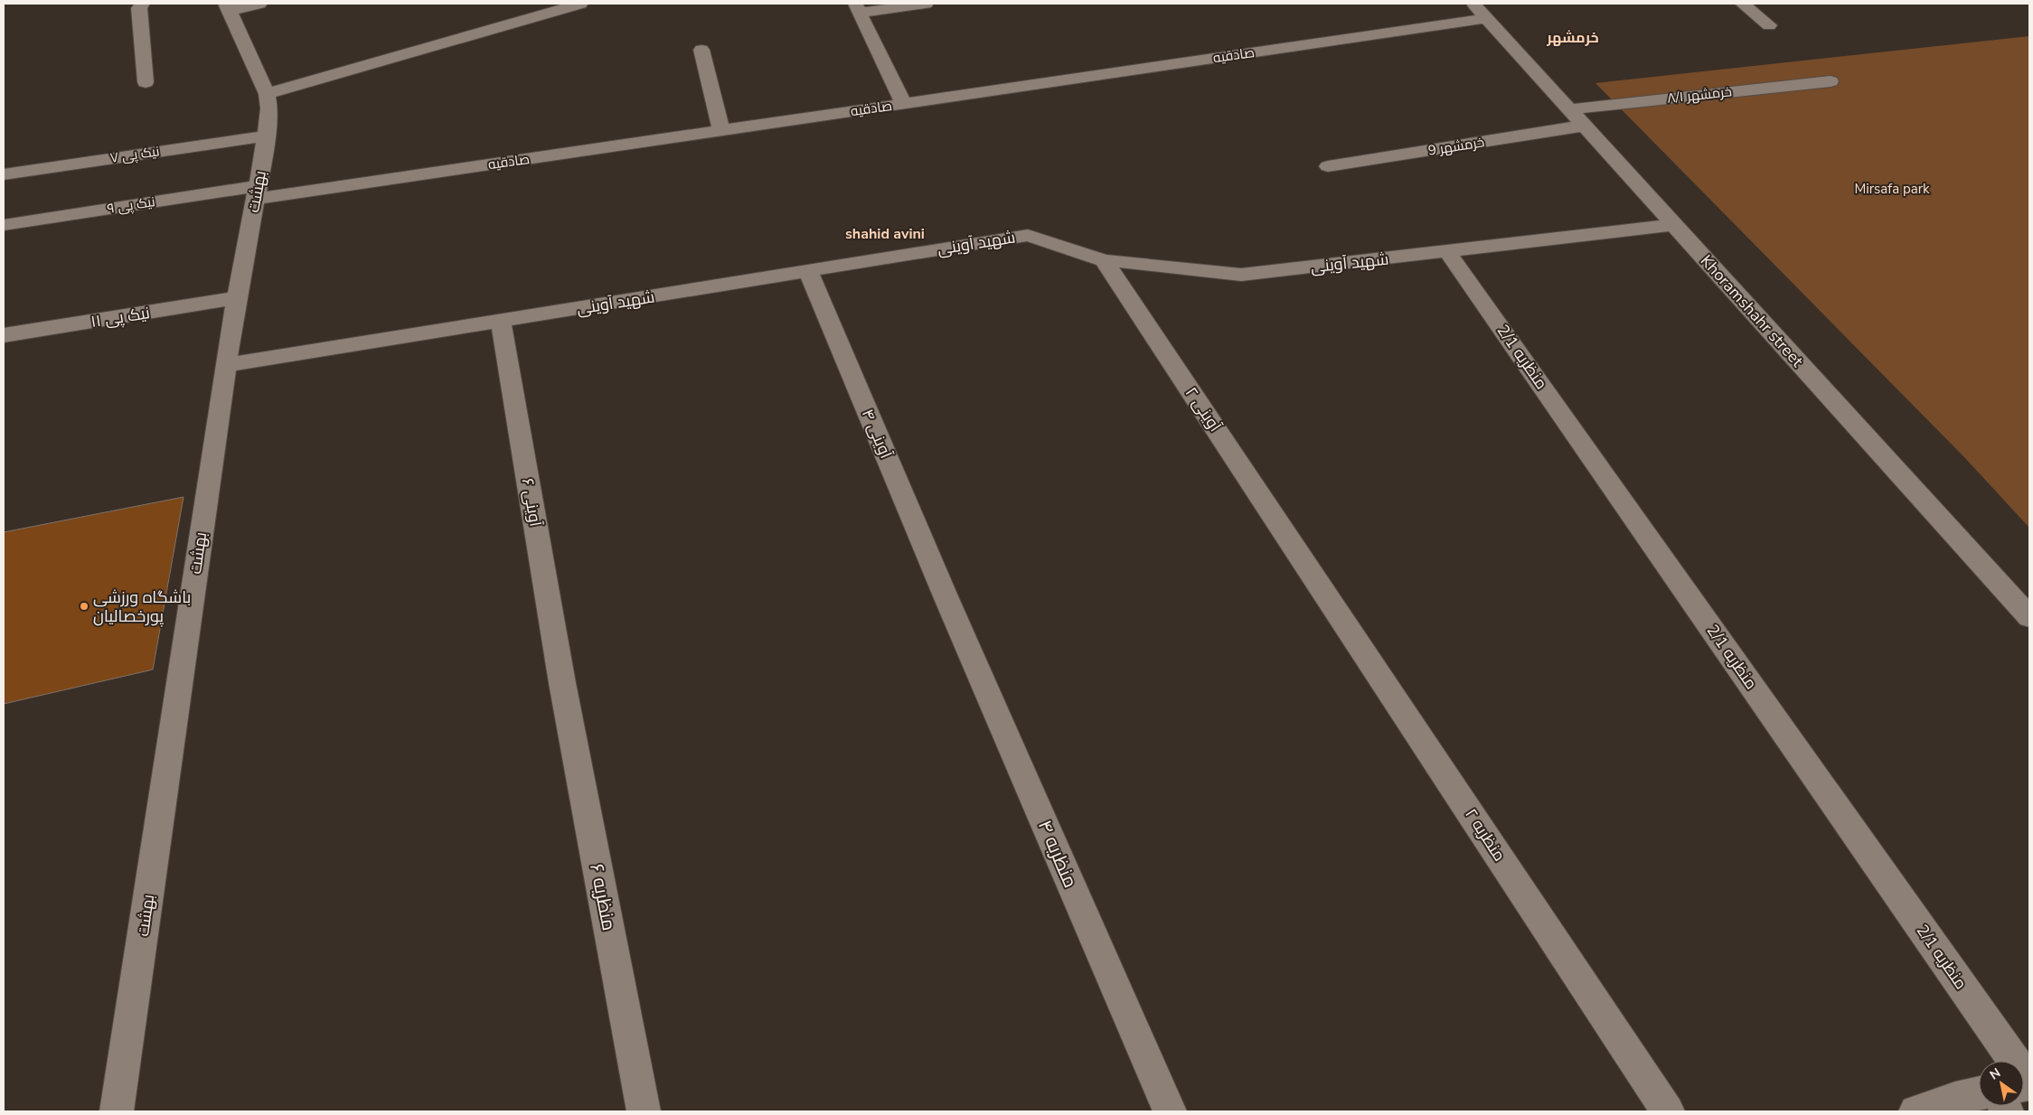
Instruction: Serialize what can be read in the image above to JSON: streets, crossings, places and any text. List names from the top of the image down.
{
  "streets": {
    "street": [
      "صادقیه",
      "خرمشهر ۸/۱",
      "خرمشهر 9",
      "نیک پی ۷",
      "بهشت",
      "نیک پی ۹",
      "شهید آوینی",
      "Khoramshahr street",
      "نیک پی ۱۱",
      "منظریه 2/1",
      "آوینی ۲",
      "آوینی ۴",
      "آوینی ۶",
      "منظریه ۲",
      "منظریه ۴",
      "منظریه ۶"
    ]
  },
  "crossings": [
    ["صادقیه", "بهشت"],
    ["صادقیه", "نیک پی ۹"],
    ["صادقیه", "Khoramshahr street"],
    ["خرمشهر ۸/۱", "Khoramshahr street"],
    ["خرمشهر 9", "Khoramshahr street"],
    ["نیک پی ۷", "بهشت"],
    ["بهشت", "نیک پی ۹"],
    ["بهشت", "شهید آوینی"],
    ["بهشت", "نیک پی ۱۱"],
    ["شهید آوینی", "Khoramshahr street"],
    ["شهید آوینی", "منظریه 2/1"],
    ["شهید آوینی", "آوینی ۲"],
    ["شهید آوینی", "آوینی ۴"],
    ["شهید آوینی", "آوینی ۶"],
    ["آوینی ۲", "منظریه ۲"],
    ["آوینی ۴", "منظریه ۴"],
    ["آوینی ۶", "منظریه ۶"]
  ],
  "districts": ["خرمشهر", "shahid avini"],
  "parks": ["Mirsafa park"],
  "places": ["باشگاه ورزشی پورخصالیان"],
  "north": "top left"
}
